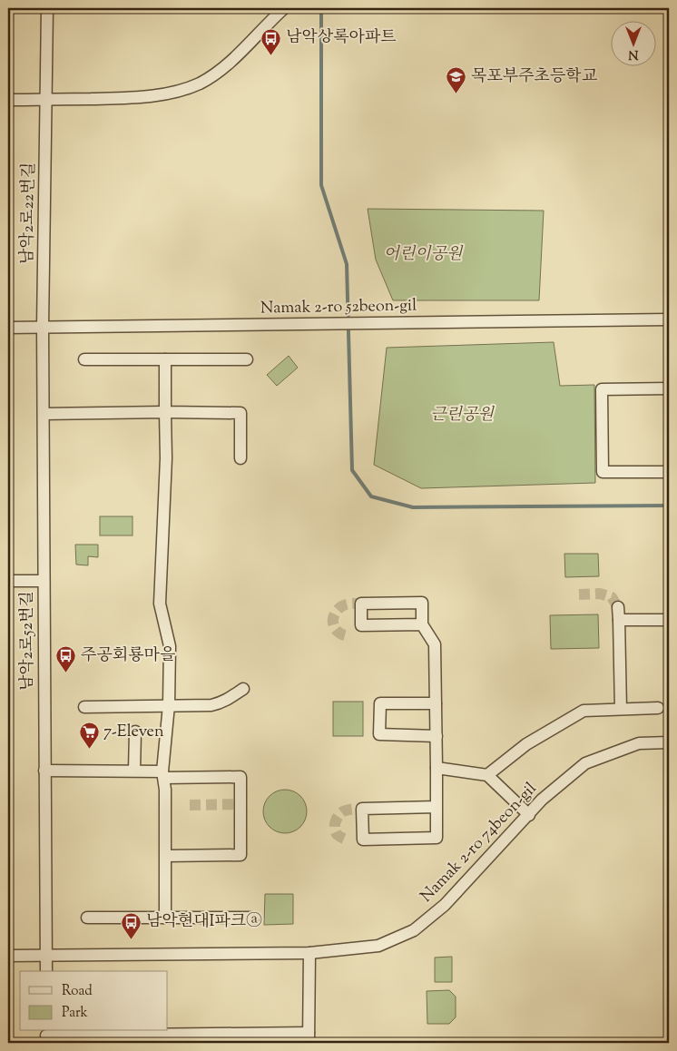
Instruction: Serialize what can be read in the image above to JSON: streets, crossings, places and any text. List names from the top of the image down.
{
  "streets": {
    "street": [
      "남악2로22번길",
      "Namak 2-ro 52beon-gil",
      "남악2로52번길",
      "Namak 2-ro 74beon-gil"
    ]
  },
  "crossings": [
    ["남악2로22번길", "Namak 2-ro 52beon-gil"],
    ["남악2로22번길", "남악2로52번길"],
    ["Namak 2-ro 52beon-gil", "남악2로52번길"],
    ["남악2로52번길", "Namak 2-ro 74beon-gil"]
  ],
  "parks": ["어린이공원", "근린공원"],
  "places": {
    "bus stop": ["남악상록아파트", "주공회룡마을", "남악현대I파크ⓐ"],
    "school or university": ["목포부주초등학교"],
    "supermarket": ["7-Eleven"]
  },
  "legend": ["Road", "Park"],
  "north": "bottom"
}
